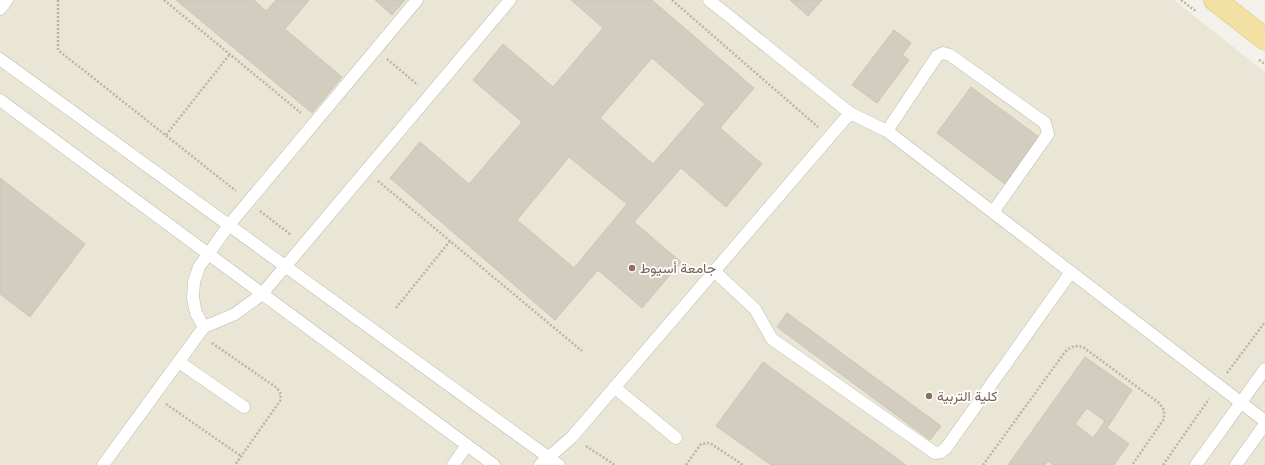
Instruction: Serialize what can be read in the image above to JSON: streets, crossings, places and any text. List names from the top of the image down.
{
  "places": ["جامعة أسيوط", "كلية التربية"]
}
